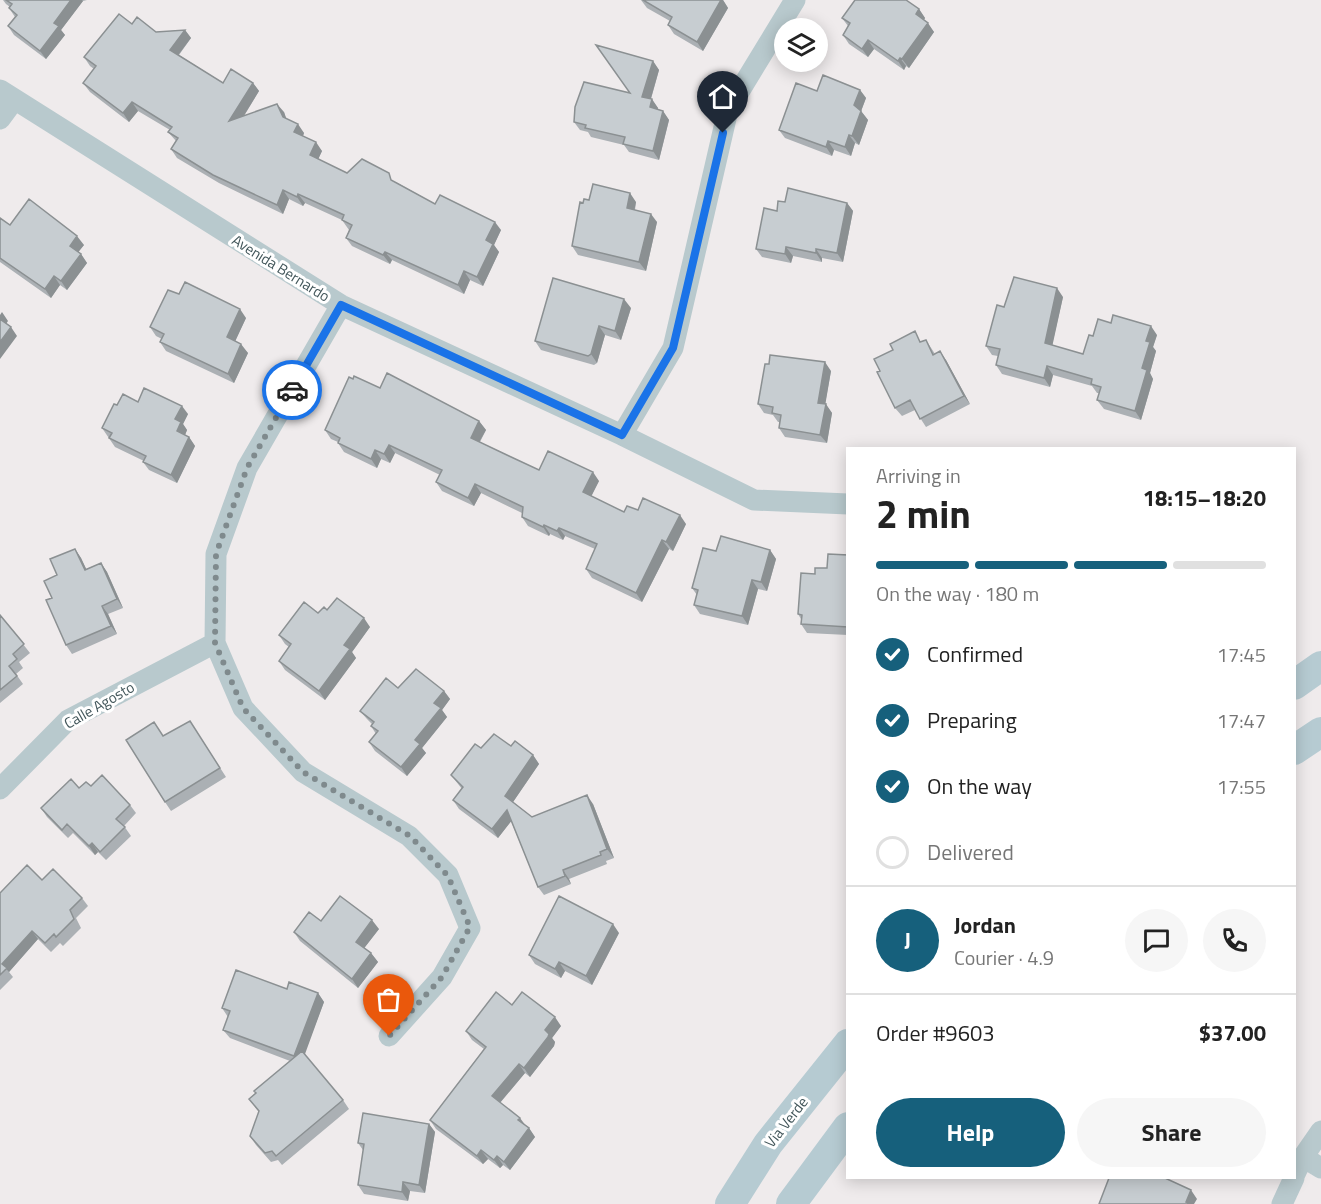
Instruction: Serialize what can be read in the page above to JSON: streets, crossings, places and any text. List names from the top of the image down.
{
  "streets": {
    "main road": ["Via Verde"],
    "street": ["Avenida Bernardo", "Calle Agosto"]
  },
  "page": {
    "heading": ["2 min", "Arriving in", "18:15–18:20"],
    "panel": [
      "Jordan",
      "Courier · 4.9",
      "Order #9603",
      "$37.00"
    ],
    "bar": "On the way · 180 m",
    "list": [
      ["Confirmed", "17:45"],
      ["Preparing", "17:47"],
      ["On the way", "17:55"],
      "Delivered"
    ],
    "round": "J",
    "buttons": ["Help", "Share"]
  }
}
